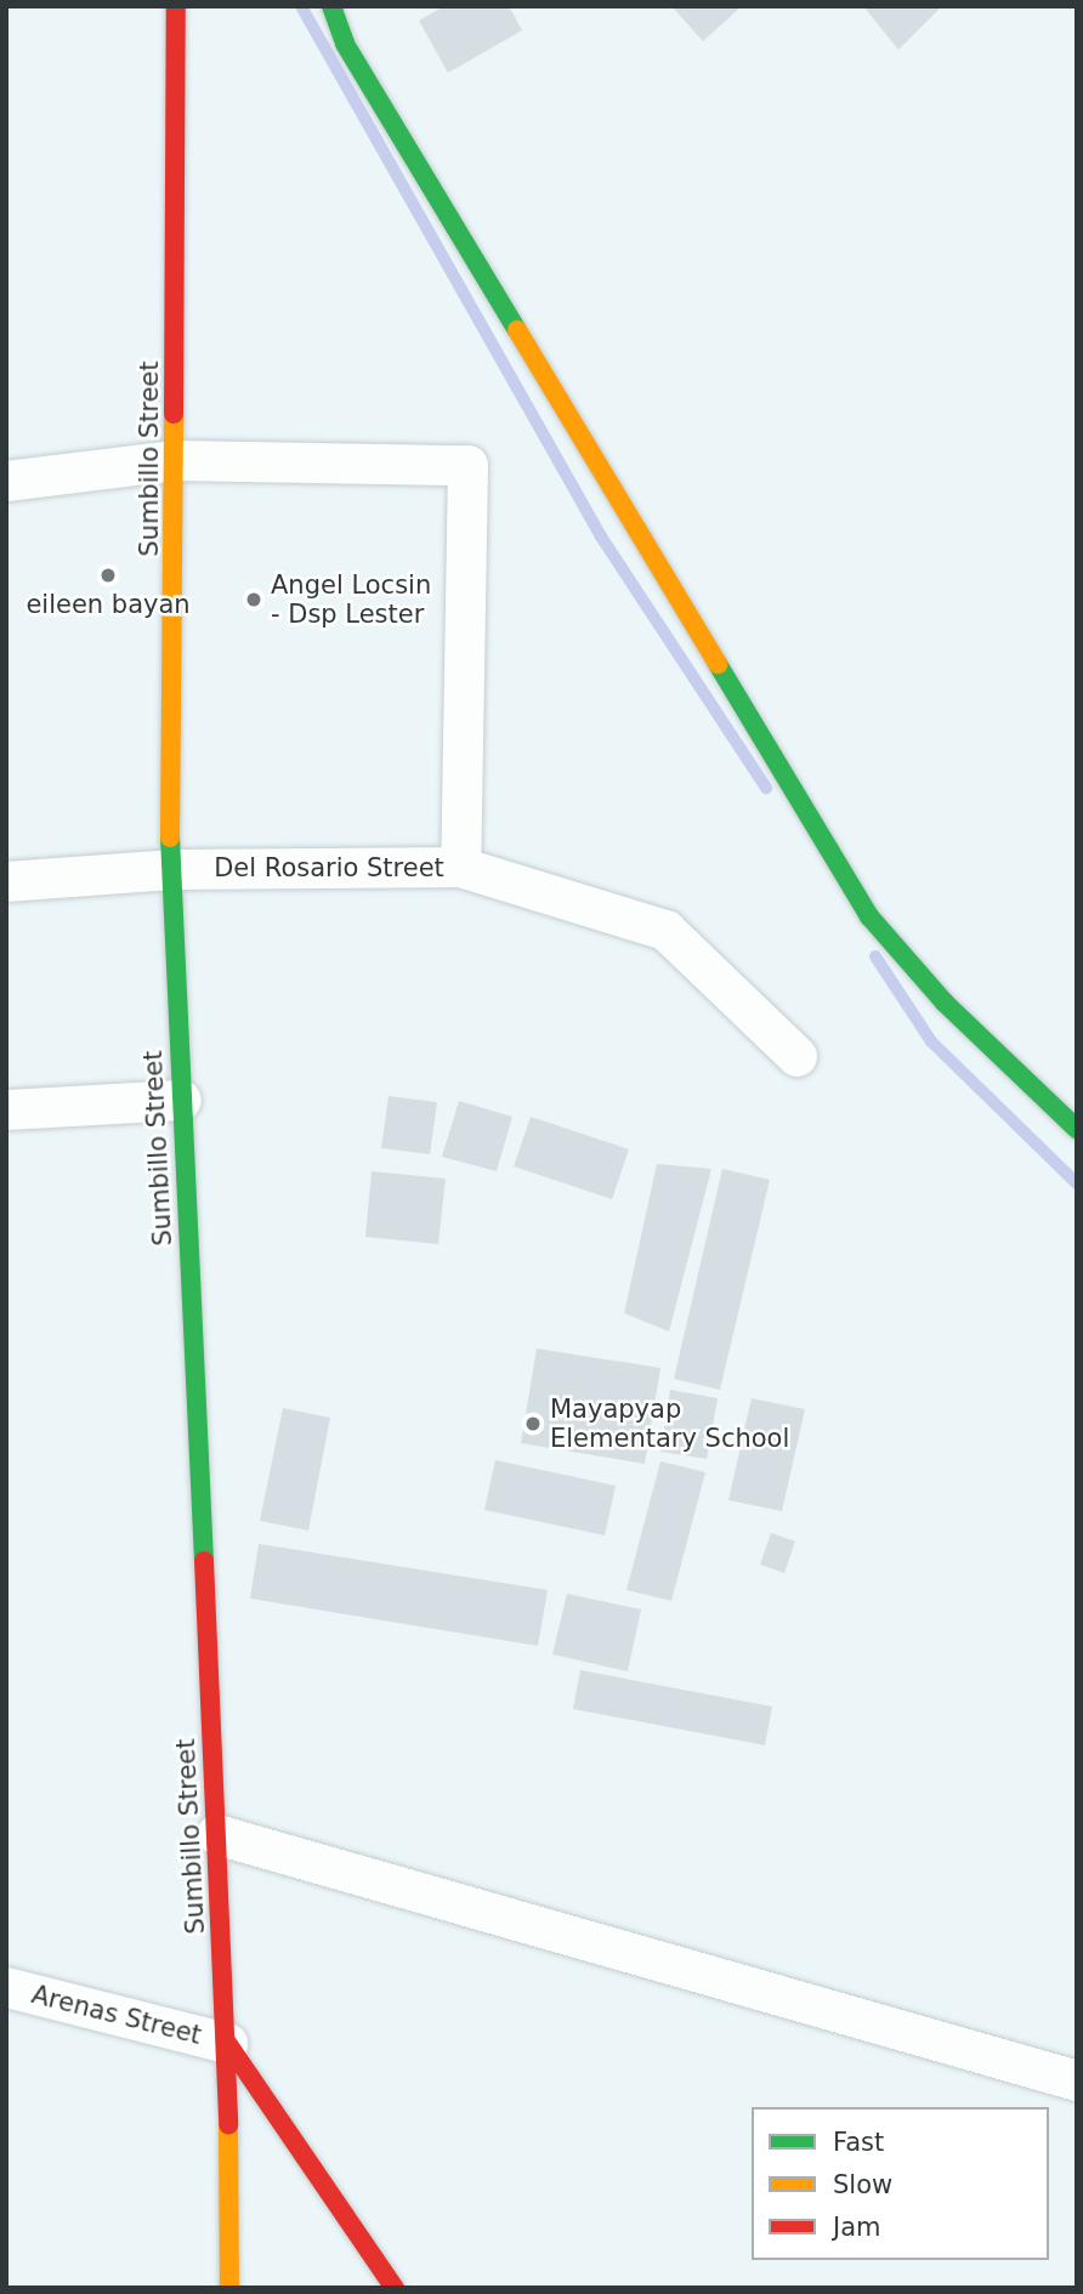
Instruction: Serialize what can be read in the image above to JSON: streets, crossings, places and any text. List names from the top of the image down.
{
  "streets": {
    "main road": ["Sumbillo Street"],
    "street": ["Del Rosario Street", "Arenas Street"]
  },
  "crossings": [
    ["Sumbillo Street", "Del Rosario Street"],
    ["Sumbillo Street", "Arenas Street"]
  ],
  "places": ["eileen bayan", "Angel Locsin - Dsp Lester", "Mayapyap Elementary School"],
  "legend": ["Fast", "Slow", "Jam"]
}
